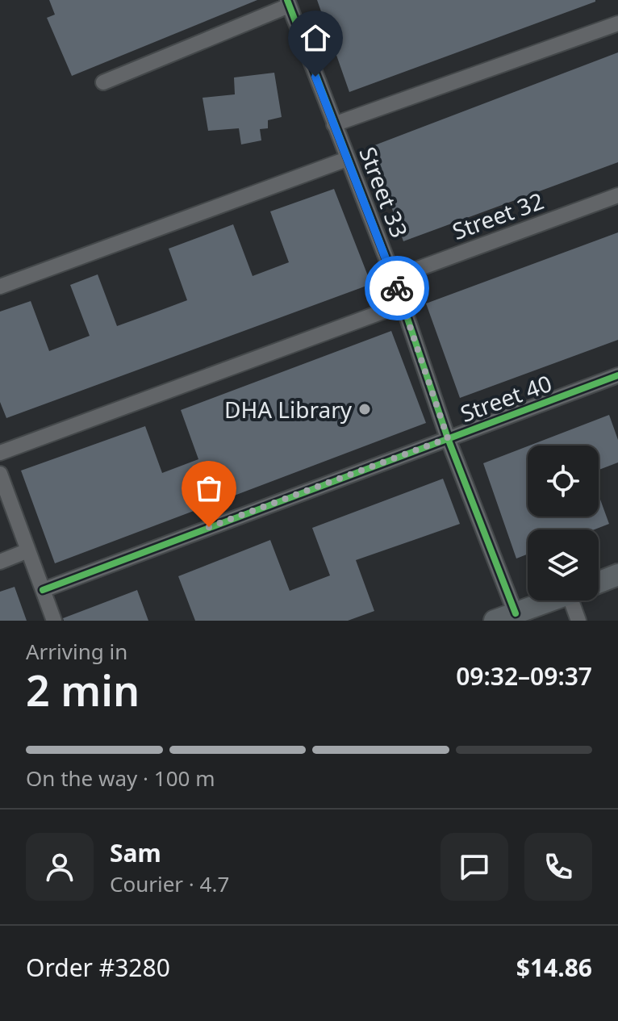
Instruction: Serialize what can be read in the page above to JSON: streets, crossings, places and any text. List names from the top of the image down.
{
  "streets": {
    "street": ["Street 33", "Street 32", "Street 40"]
  },
  "crossings": [
    ["Street 33", "Street 32"],
    ["Street 33", "Street 40"]
  ],
  "places": ["DHA Library"],
  "page": {
    "heading": ["2 min", "Arriving in", "09:32–09:37"],
    "panel": [
      "Sam",
      "Courier · 4.7",
      "Order #3280",
      "$14.86"
    ],
    "bar": "On the way · 100 m"
  }
}
